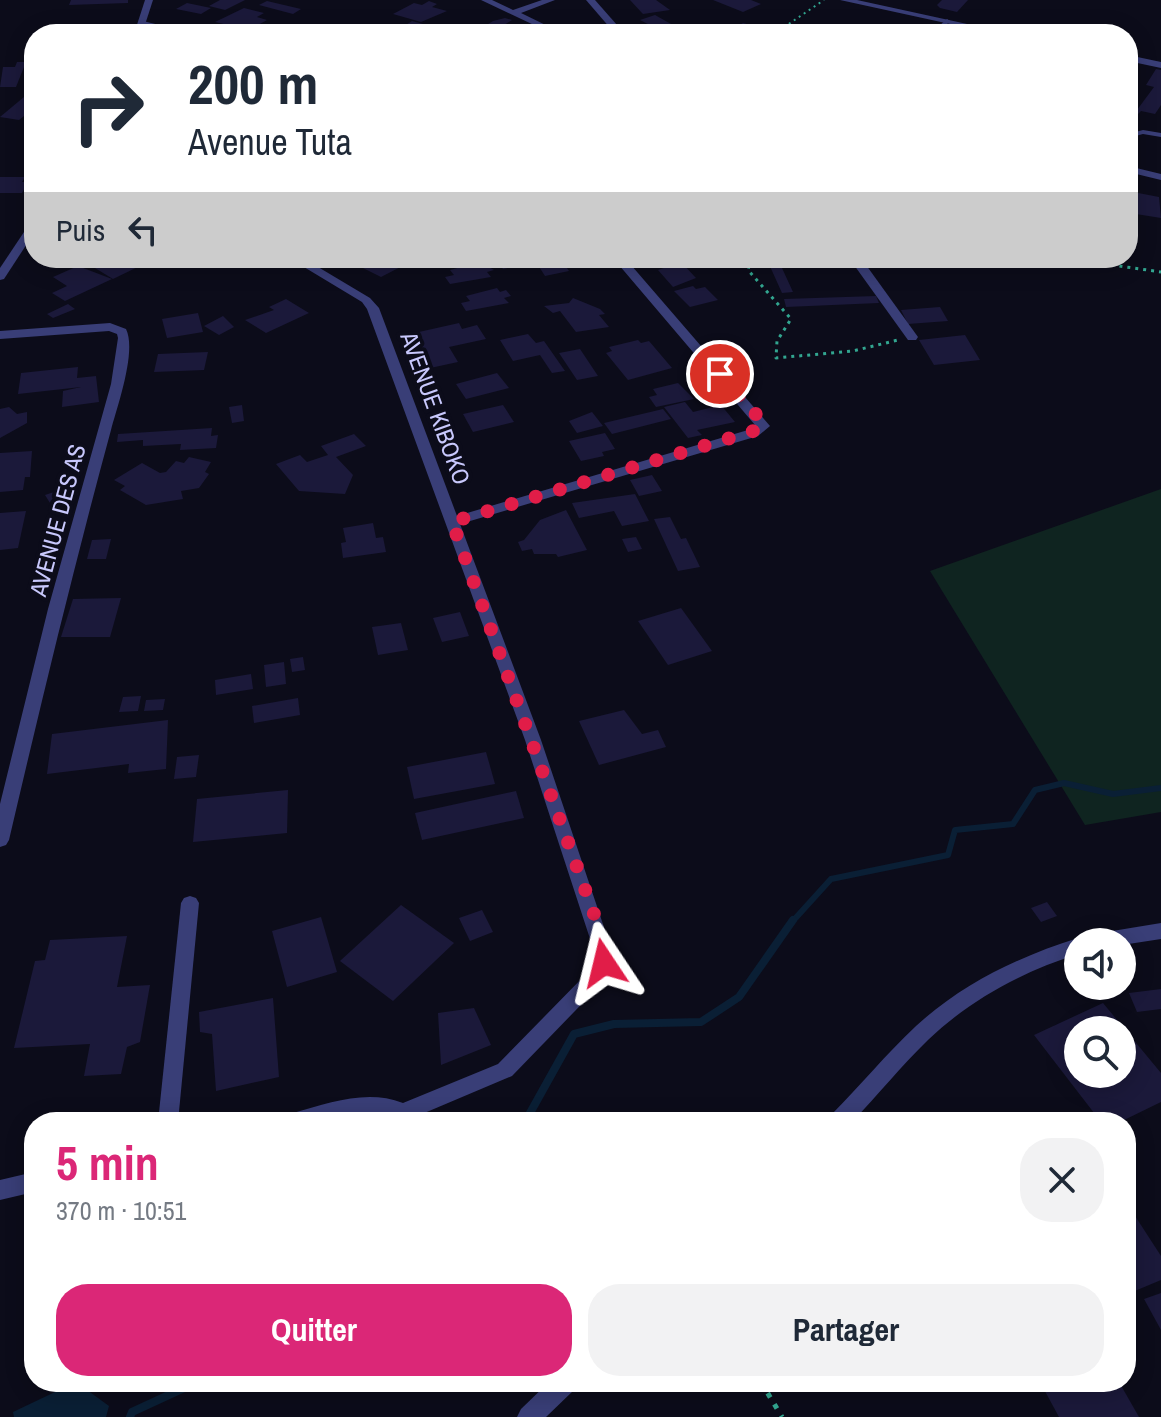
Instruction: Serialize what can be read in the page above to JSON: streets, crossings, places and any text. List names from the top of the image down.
{
  "streets": {
    "street": ["AVENUE KIBOKO", "AVENUE DES AS"]
  },
  "page": {
    "turn": ["200 m", "Avenue Tuta"],
    "then": "Puis",
    "heading": ["5 min", "370 m · 10:51"],
    "buttons": ["Quitter", "Partager"]
  }
}
